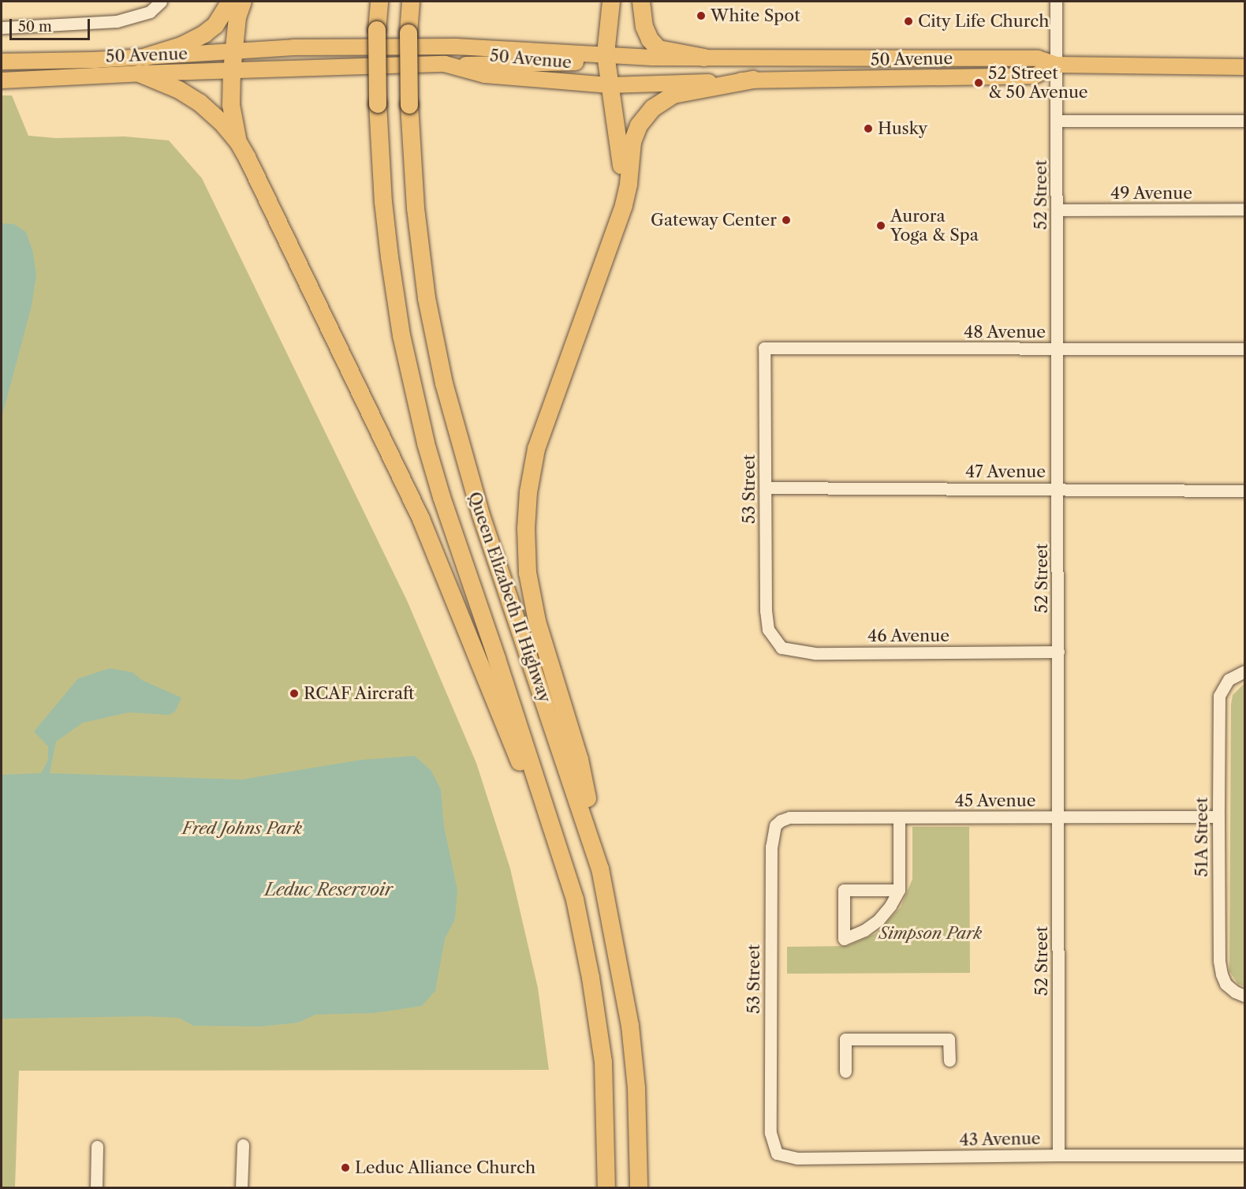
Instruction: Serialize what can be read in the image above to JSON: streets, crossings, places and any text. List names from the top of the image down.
{
  "streets": {
    "highway": ["Queen Elizabeth II Highway"],
    "main road": ["50 Avenue"],
    "street": [
      "49 Avenue",
      "52 Street",
      "48 Avenue",
      "47 Avenue",
      "53 Street",
      "46 Avenue",
      "45 Avenue",
      "51A Street",
      "43 Avenue"
    ]
  },
  "crossings": [
    ["50 Avenue", "52 Street"],
    ["49 Avenue", "52 Street"],
    ["52 Street", "48 Avenue"],
    ["52 Street", "47 Avenue"],
    ["52 Street", "46 Avenue"],
    ["52 Street", "45 Avenue"],
    ["52 Street", "43 Avenue"],
    ["48 Avenue", "53 Street"],
    ["47 Avenue", "53 Street"],
    ["53 Street", "46 Avenue"],
    ["53 Street", "45 Avenue"],
    ["53 Street", "43 Avenue"],
    ["45 Avenue", "51A Street"]
  ],
  "water": ["Leduc Reservoir"],
  "parks": ["Fred Johns Park", "Simpson Park"],
  "places": [
    "White Spot",
    "City Life Church",
    "52 Street & 50 Avenue",
    "Husky",
    "Gateway Center",
    "Aurora Yoga & Spa",
    "RCAF Aircraft",
    "Leduc Alliance Church"
  ],
  "scale_bar": "50 m"
}
